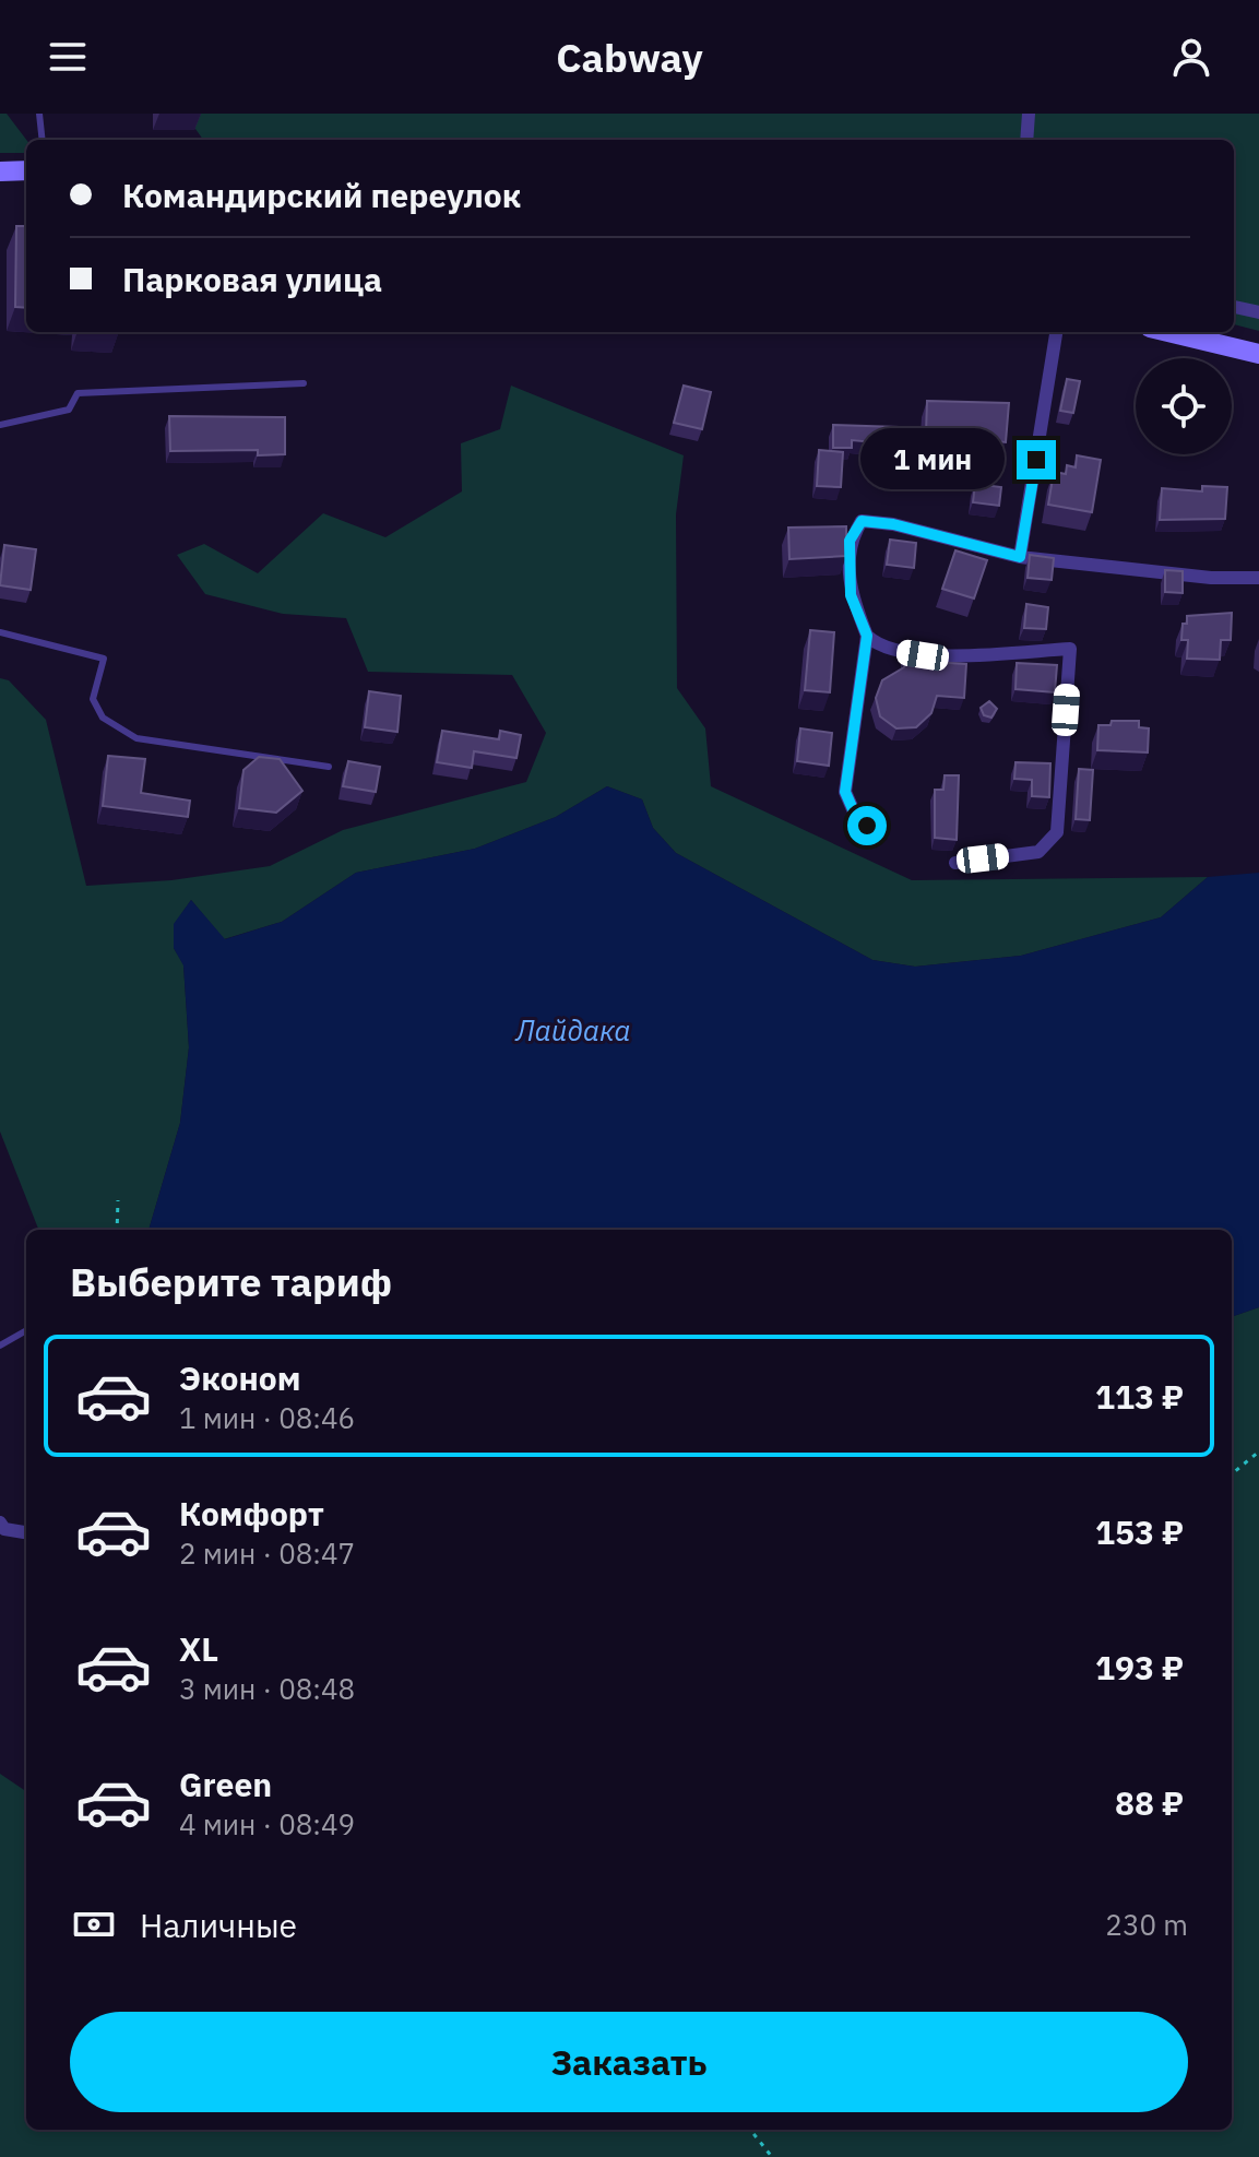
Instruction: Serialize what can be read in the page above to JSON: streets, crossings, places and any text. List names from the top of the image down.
{
  "water": ["Лайдака"],
  "page": {
    "header": "Cabway",
    "banner": ["Командирский переулок", "Парковая улица"],
    "bubble": "1 мин",
    "heading": "Выберите тариф",
    "list": [
      {
        "name": "Эконом",
        "note": "1 мин · 08:46",
        "value": "113 ₽"
      },
      {
        "name": "Комфорт",
        "note": "2 мин · 08:47",
        "value": "153 ₽"
      },
      {
        "name": "XL",
        "note": "3 мин · 08:48",
        "value": "193 ₽"
      },
      {
        "name": "Green",
        "note": "4 мин · 08:49",
        "value": "88 ₽"
      }
    ],
    "pay": ["Наличные", "230 m"],
    "buttons": "Заказать"
  }
}
